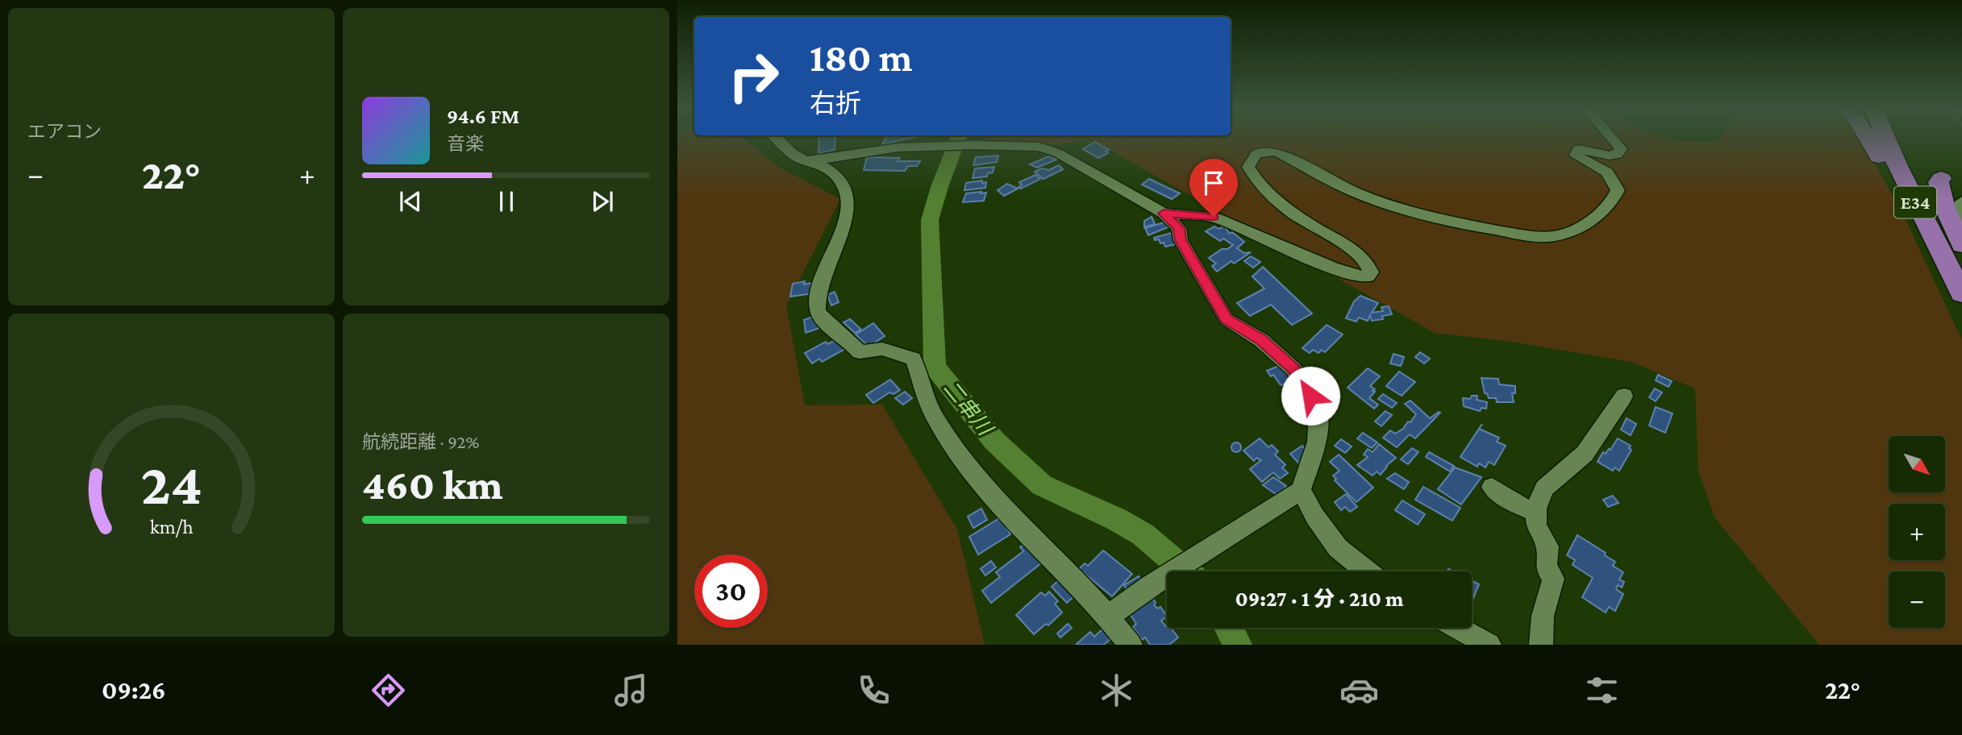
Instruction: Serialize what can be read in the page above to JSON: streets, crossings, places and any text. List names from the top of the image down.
{
  "streets": {
    "highway": ["E34"]
  },
  "water": ["二串川"],
  "north": "bottom right",
  "page": {
    "tile": [
      "エアコン",
      ["航続距離 · 92%", "460 km"]
    ],
    "turn": ["180 m", "右折"],
    "song": ["94.6 FM", "音楽"],
    "heat": ["−", "22°", "+"],
    "map_buttons": ["+", "−"],
    "limit": "30",
    "trip": "09:27 · 1 分 · 210 m",
    "tabs": ["09:26", "22°"],
    "gauge": ["24", "km/h"]
  }
}
